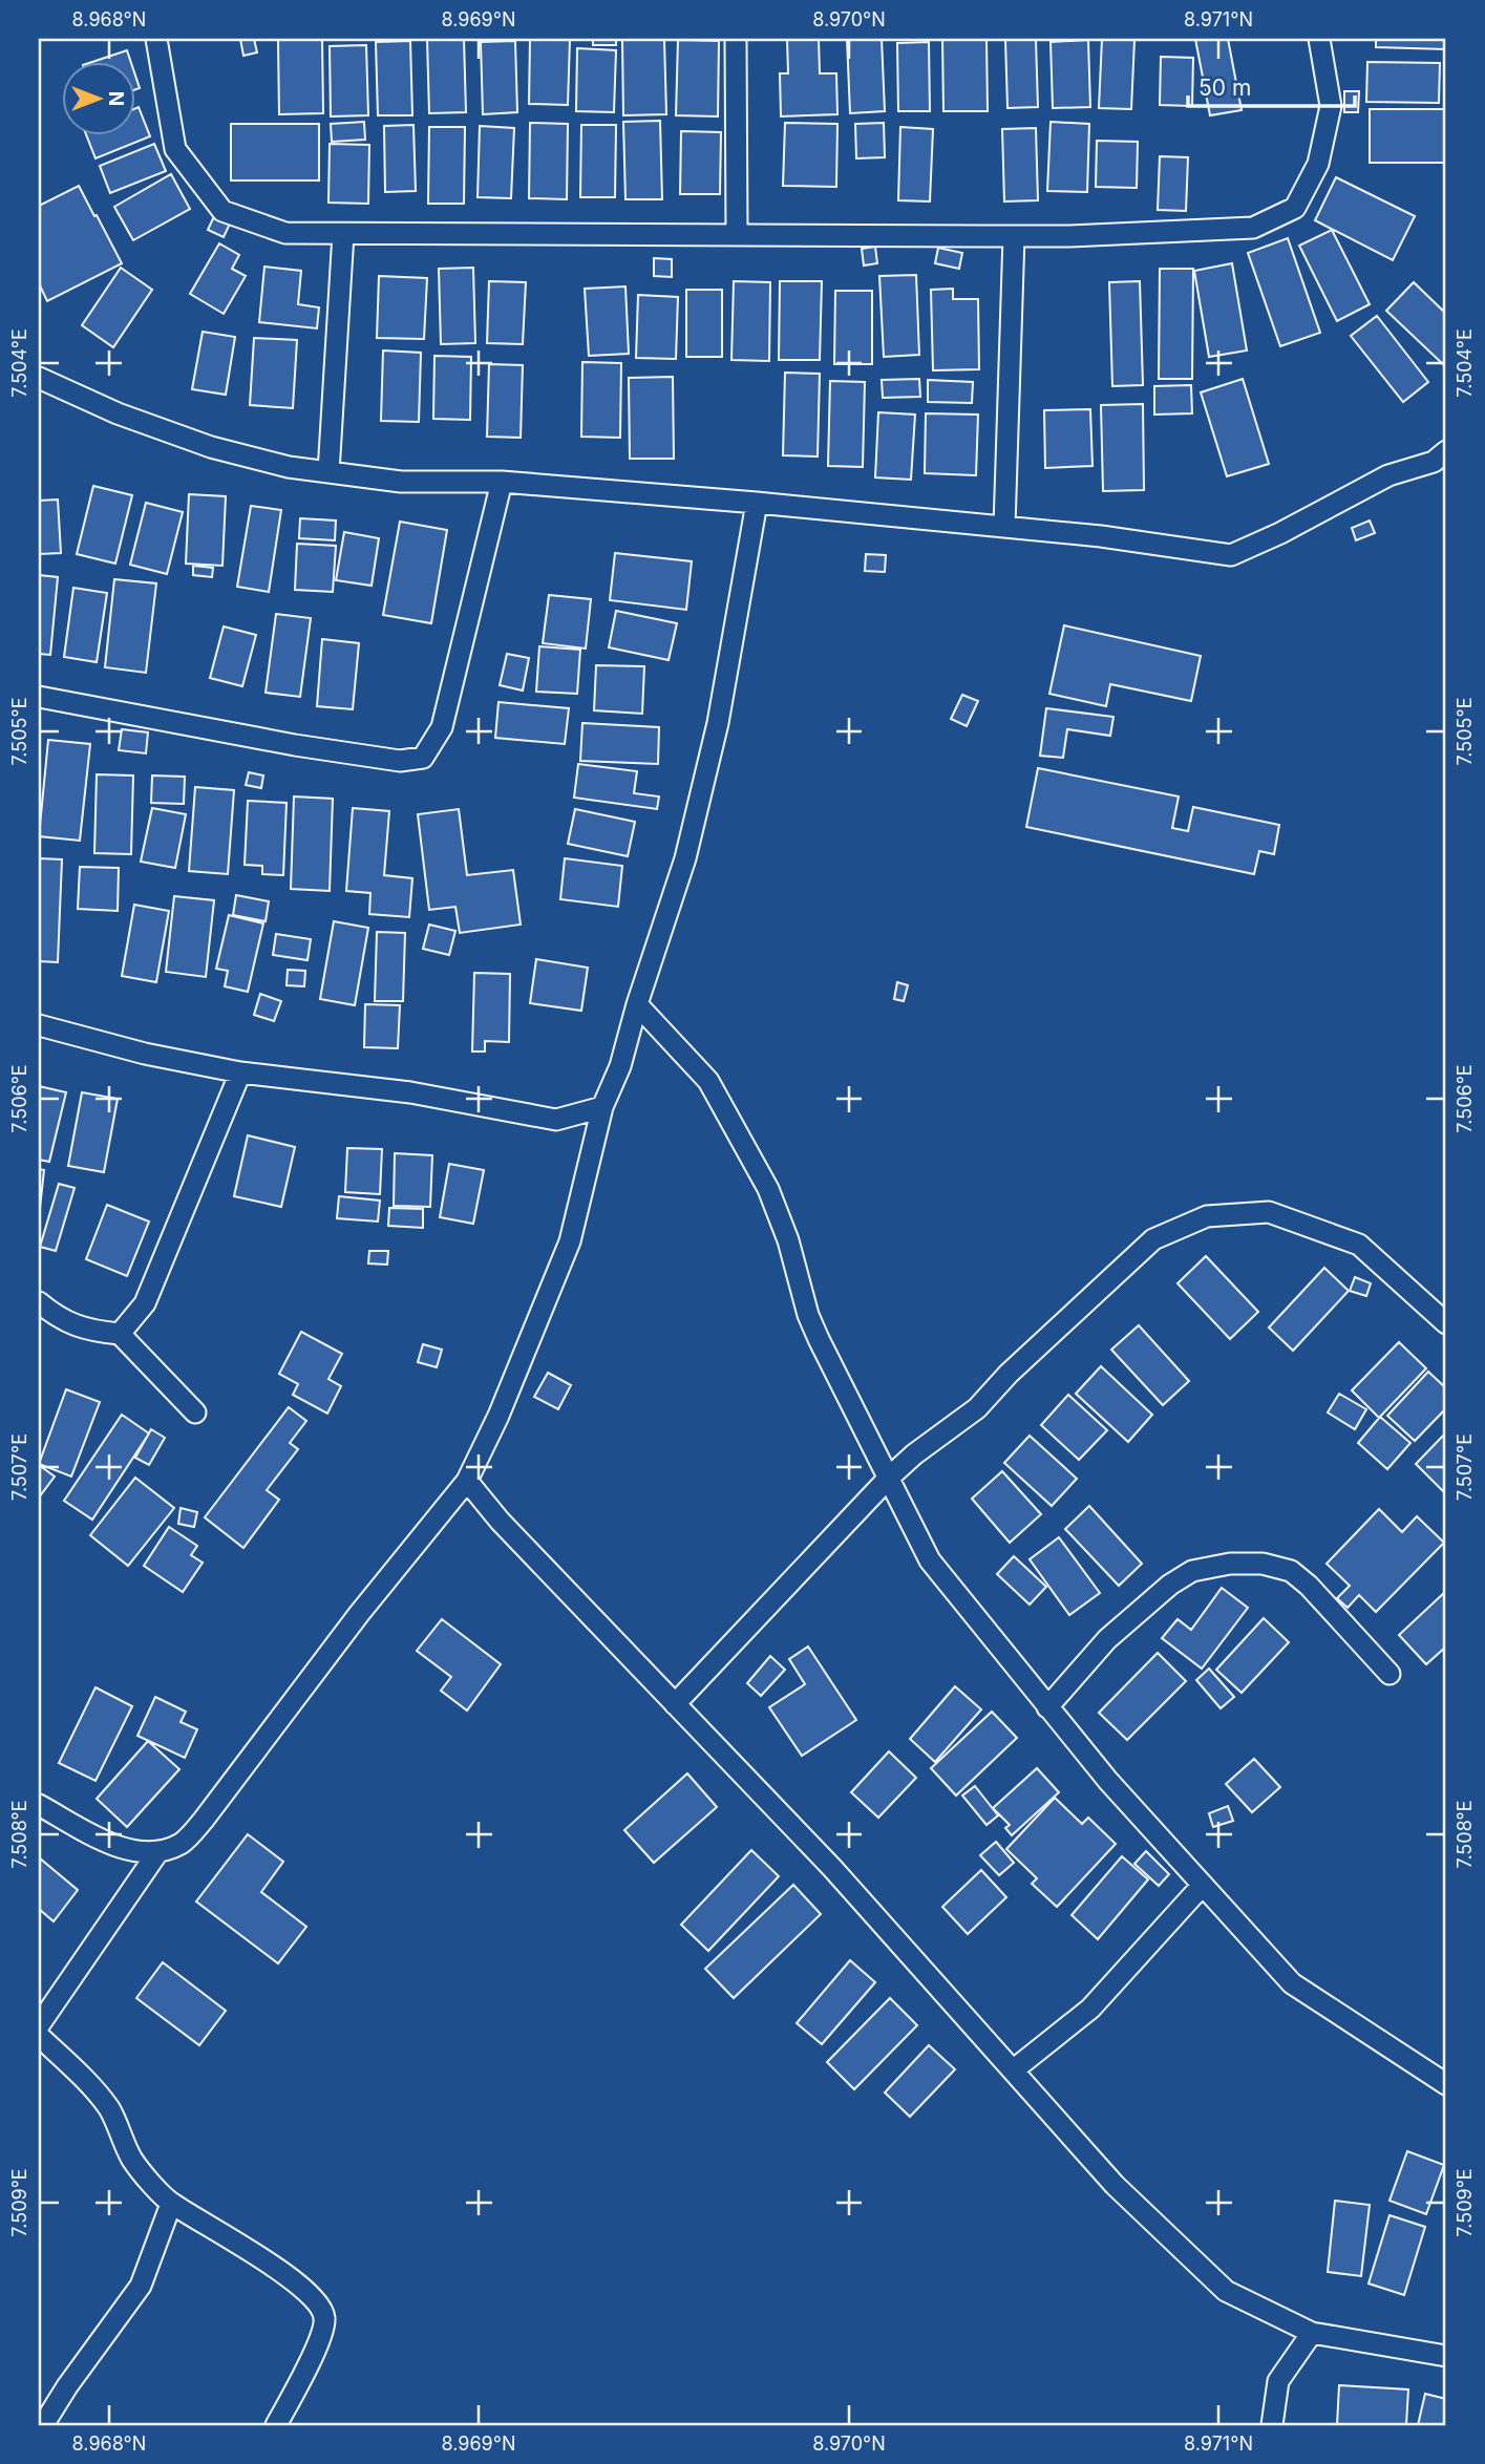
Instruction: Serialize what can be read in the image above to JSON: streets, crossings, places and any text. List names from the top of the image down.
{
  "scale_bar": "50 m",
  "north": "right",
  "coordinates": [
    "8.968°N",
    "8.969°N",
    "8.970°N",
    "8.971°N",
    "7.504°E",
    "7.505°E",
    "7.506°E",
    "7.507°E",
    "7.508°E",
    "7.509°E"
  ]
}
